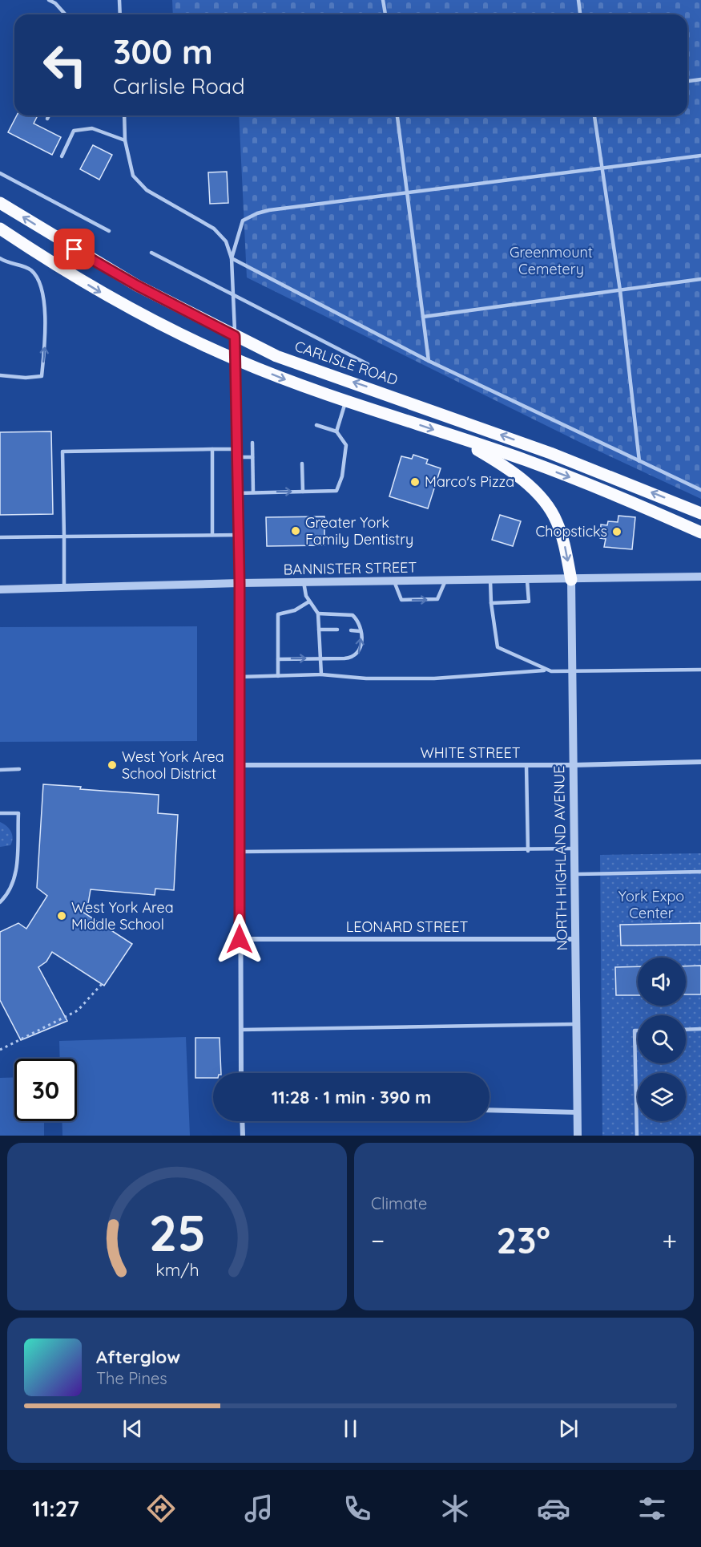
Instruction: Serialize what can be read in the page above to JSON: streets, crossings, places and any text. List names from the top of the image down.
{
  "streets": {
    "main road": ["CARLISLE ROAD"],
    "street": [
      "BANNISTER STREET",
      "WHITE STREET",
      "NORTH HIGHLAND AVENUE",
      "LEONARD STREET"
    ]
  },
  "crossings": [
    ["BANNISTER STREET", "NORTH HIGHLAND AVENUE"],
    ["WHITE STREET", "NORTH HIGHLAND AVENUE"],
    ["NORTH HIGHLAND AVENUE", "LEONARD STREET"]
  ],
  "parks": ["Greenmount Cemetery", "York Expo Center"],
  "places": [
    "Marco's Pizza",
    "Greater York Family Dentistry",
    "Chopsticks",
    "West York Area School District",
    "West York Area MIddle School"
  ],
  "page": {
    "turn": ["300 m", "Carlisle Road"],
    "limit": "30",
    "trip": "11:28 · 1 min · 390 m",
    "tile": "Climate",
    "heat": ["−", "23°", "+"],
    "song": ["Afterglow", "The Pines"],
    "tabs": "11:27",
    "gauge": ["25", "km/h"]
  }
}
